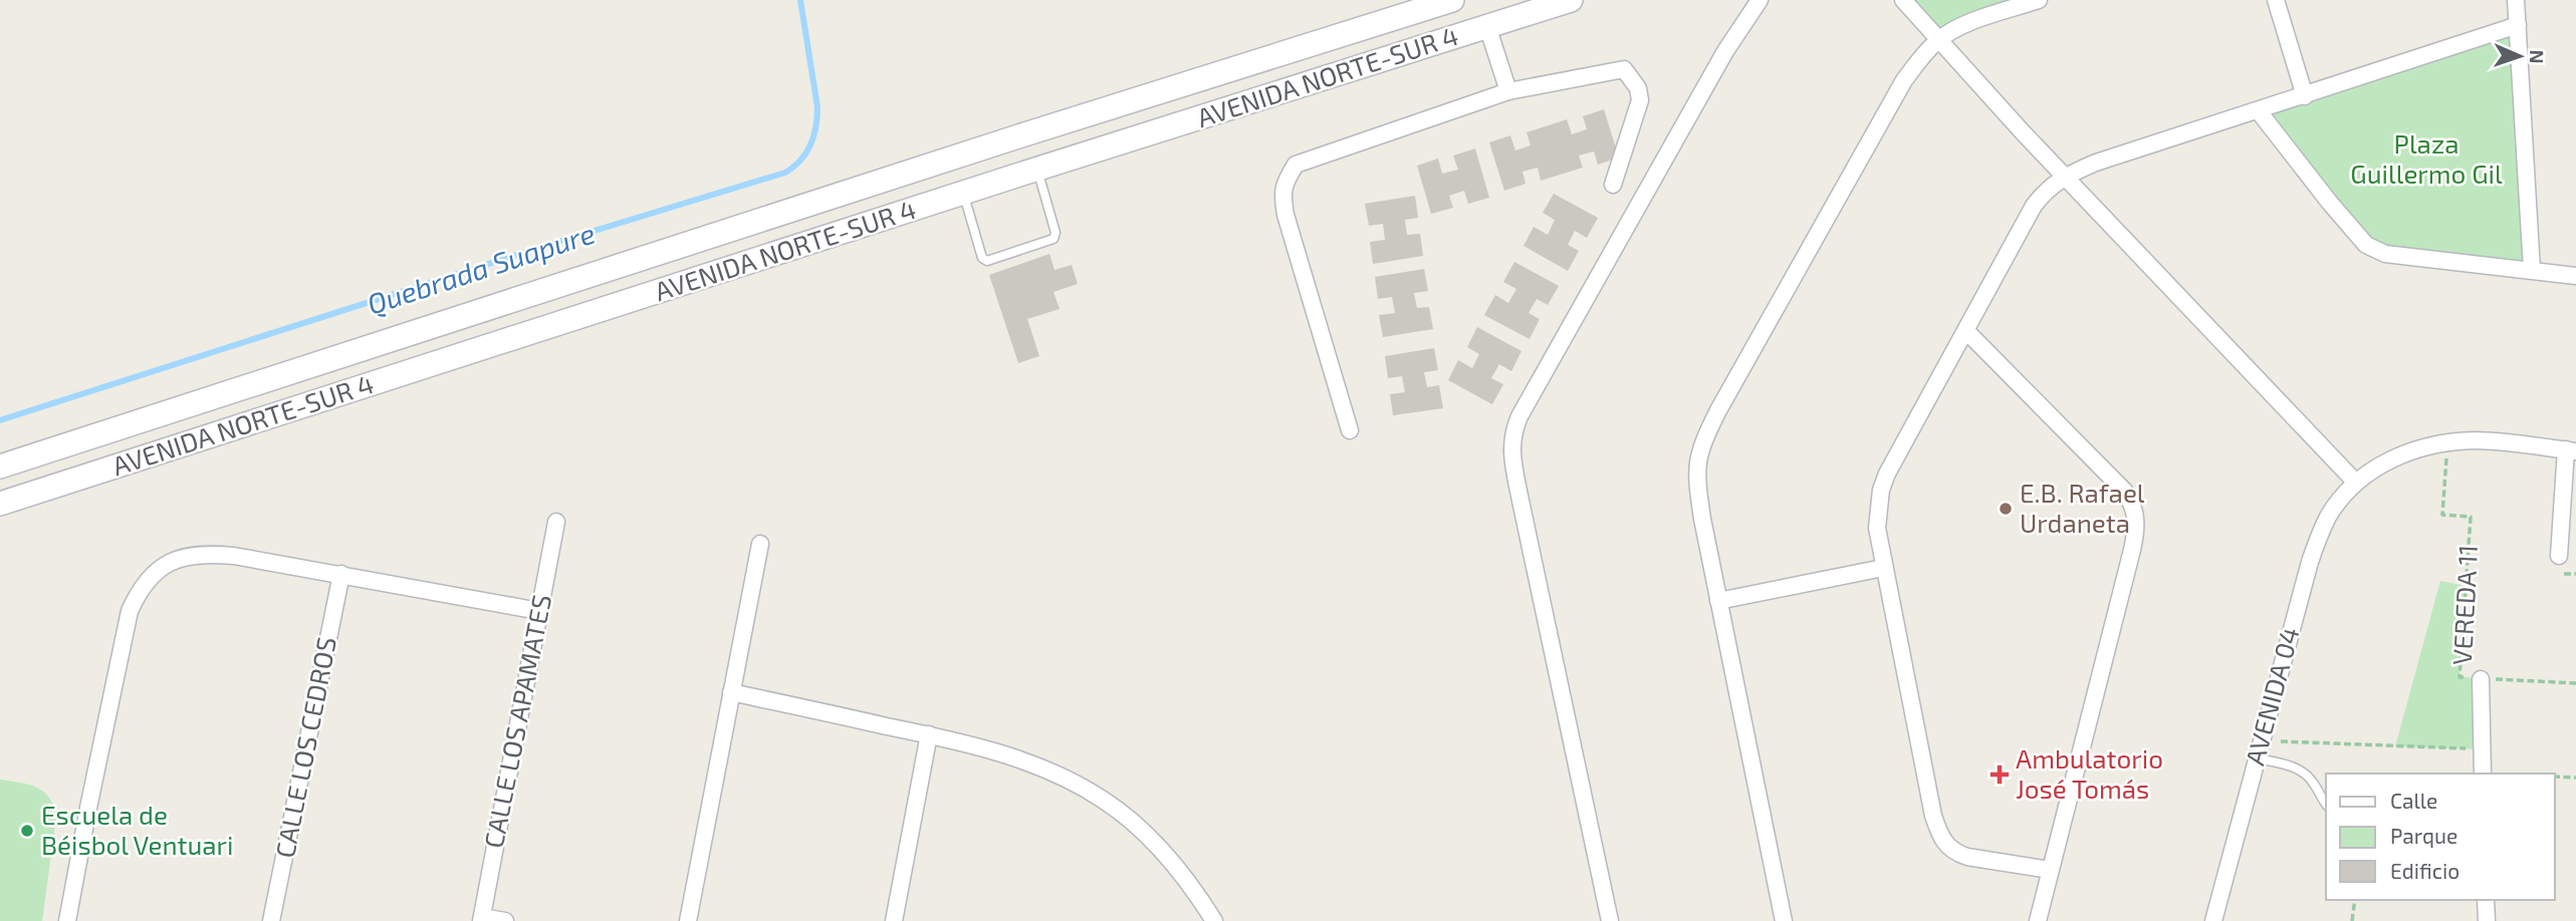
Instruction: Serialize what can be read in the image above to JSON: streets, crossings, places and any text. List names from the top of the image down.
{
  "streets": {
    "main road": ["AVENIDA NORTE-SUR 4"],
    "street": [
      "VEREDA 11",
      "AVENIDA 04",
      "CALLE LOS APAMATES",
      "CALLE LOS CEDROS"
    ]
  },
  "crossings": [
    ["VEREDA 11", "AVENIDA 04"]
  ],
  "water": ["Quebrada Suapure"],
  "parks": ["Plaza Guillermo Gil"],
  "places": {
    "other": ["E.B. Rafael Urdaneta", "Escuela de Béisbol Ventuari"],
    "health": ["Ambulatorio José Tomás"]
  },
  "legend": ["Calle", "Parque", "Edificio"],
  "north": "right"
}
